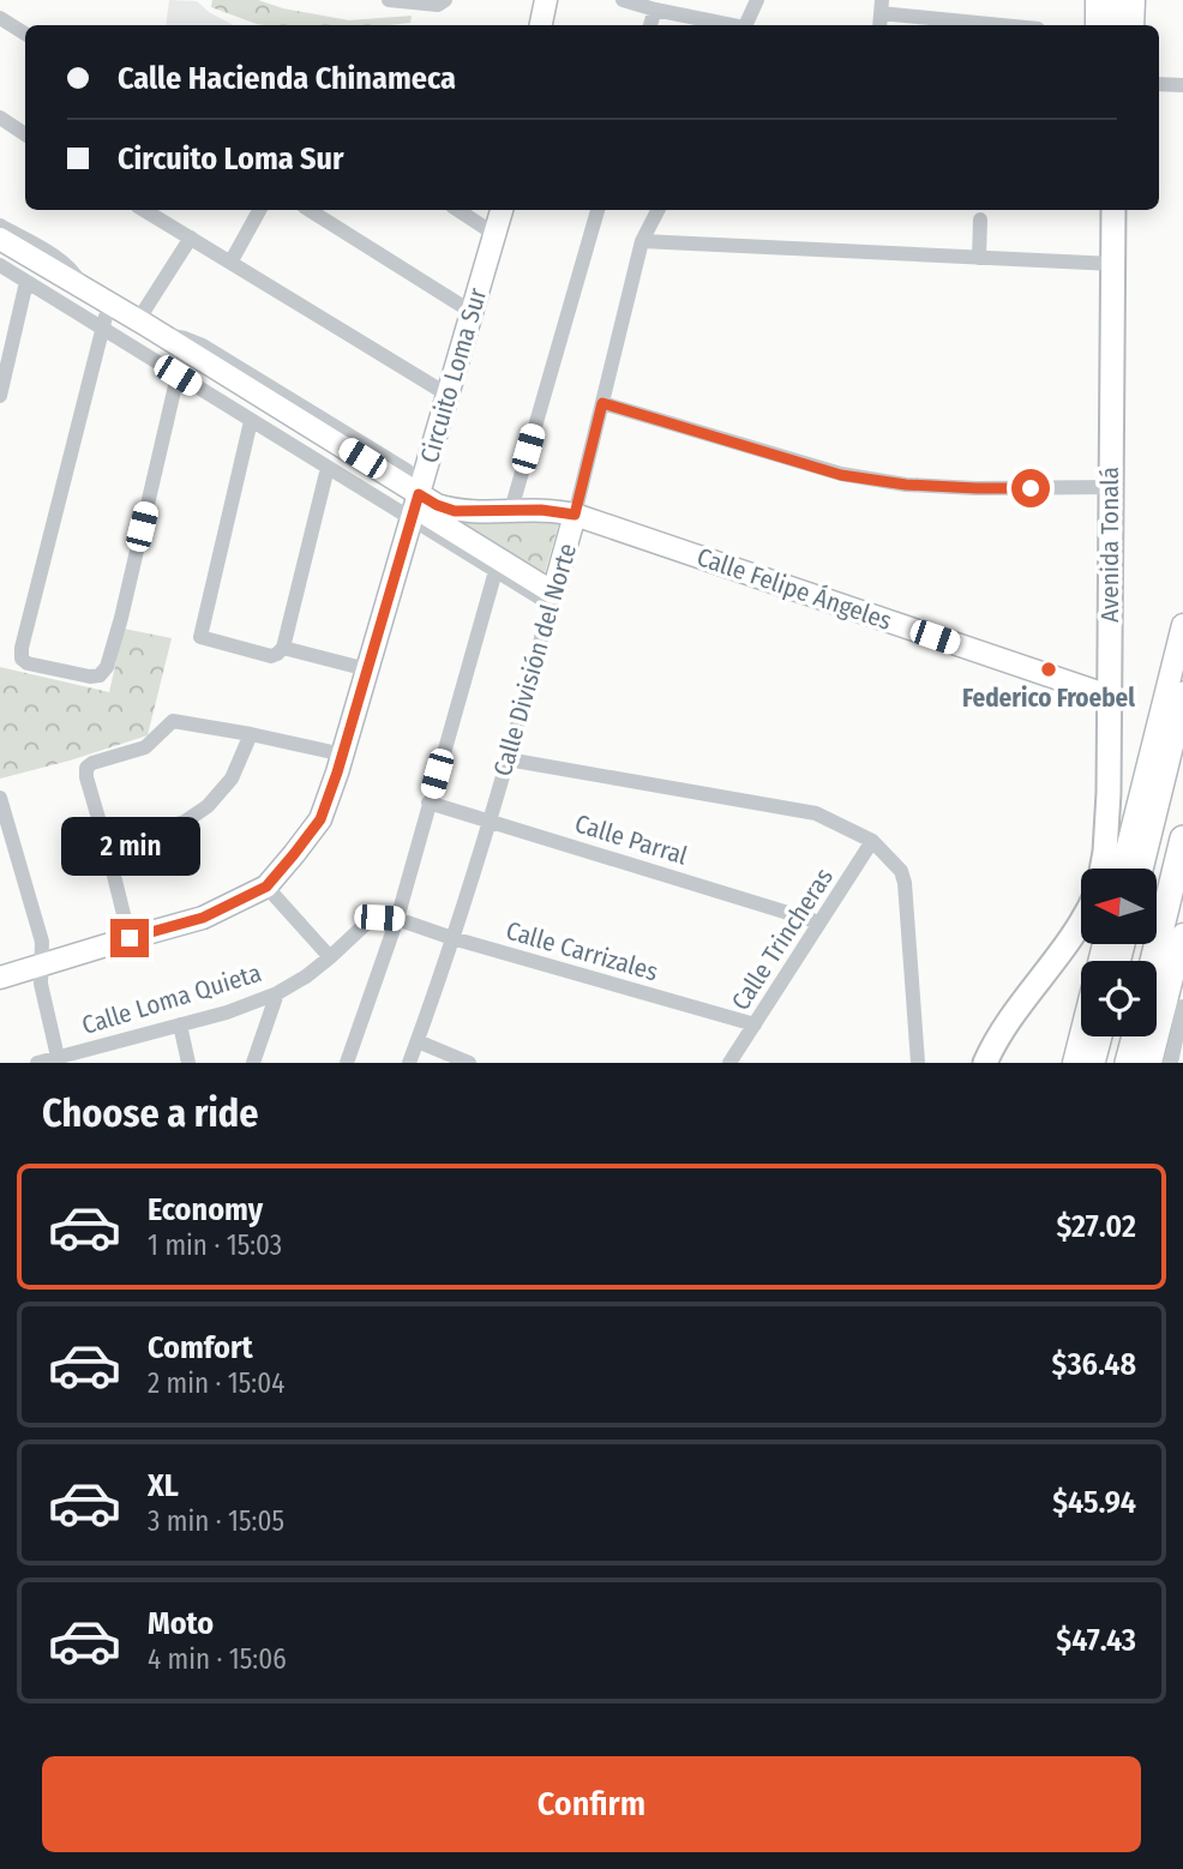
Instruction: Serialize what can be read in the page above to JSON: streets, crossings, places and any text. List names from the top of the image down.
{
  "streets": {
    "main road": ["Avenida Tonalá"],
    "street": [
      "Circuito Loma Sur",
      "Calle Felipe Ángeles",
      "Calle División del Norte",
      "Calle Parral",
      "Calle Trincheras",
      "Calle Carrizales",
      "Calle Loma Quieta"
    ]
  },
  "crossings": [
    ["Circuito Loma Sur", "Calle Felipe Ángeles"],
    ["Avenida Tonalá", "Calle Felipe Ángeles"],
    ["Calle Felipe Ángeles", "Calle División del Norte"],
    ["Calle División del Norte", "Calle Parral"],
    ["Calle División del Norte", "Calle Carrizales"],
    ["Calle Parral", "Calle Trincheras"],
    ["Calle Trincheras", "Calle Carrizales"],
    ["Calle Carrizales", "Calle Loma Quieta"]
  ],
  "places": ["Federico Froebel"],
  "north": "left",
  "page": {
    "banner": ["Calle Hacienda Chinameca", "Circuito Loma Sur"],
    "bubble": "2 min",
    "heading": "Choose a ride",
    "list": [
      {
        "name": "Economy",
        "note": "1 min · 15:03",
        "value": "$27.02"
      },
      {
        "name": "Comfort",
        "note": "2 min · 15:04",
        "value": "$36.48"
      },
      {
        "name": "XL",
        "note": "3 min · 15:05",
        "value": "$45.94"
      },
      {
        "name": "Moto",
        "note": "4 min · 15:06",
        "value": "$47.43"
      }
    ],
    "buttons": "Confirm"
  }
}
